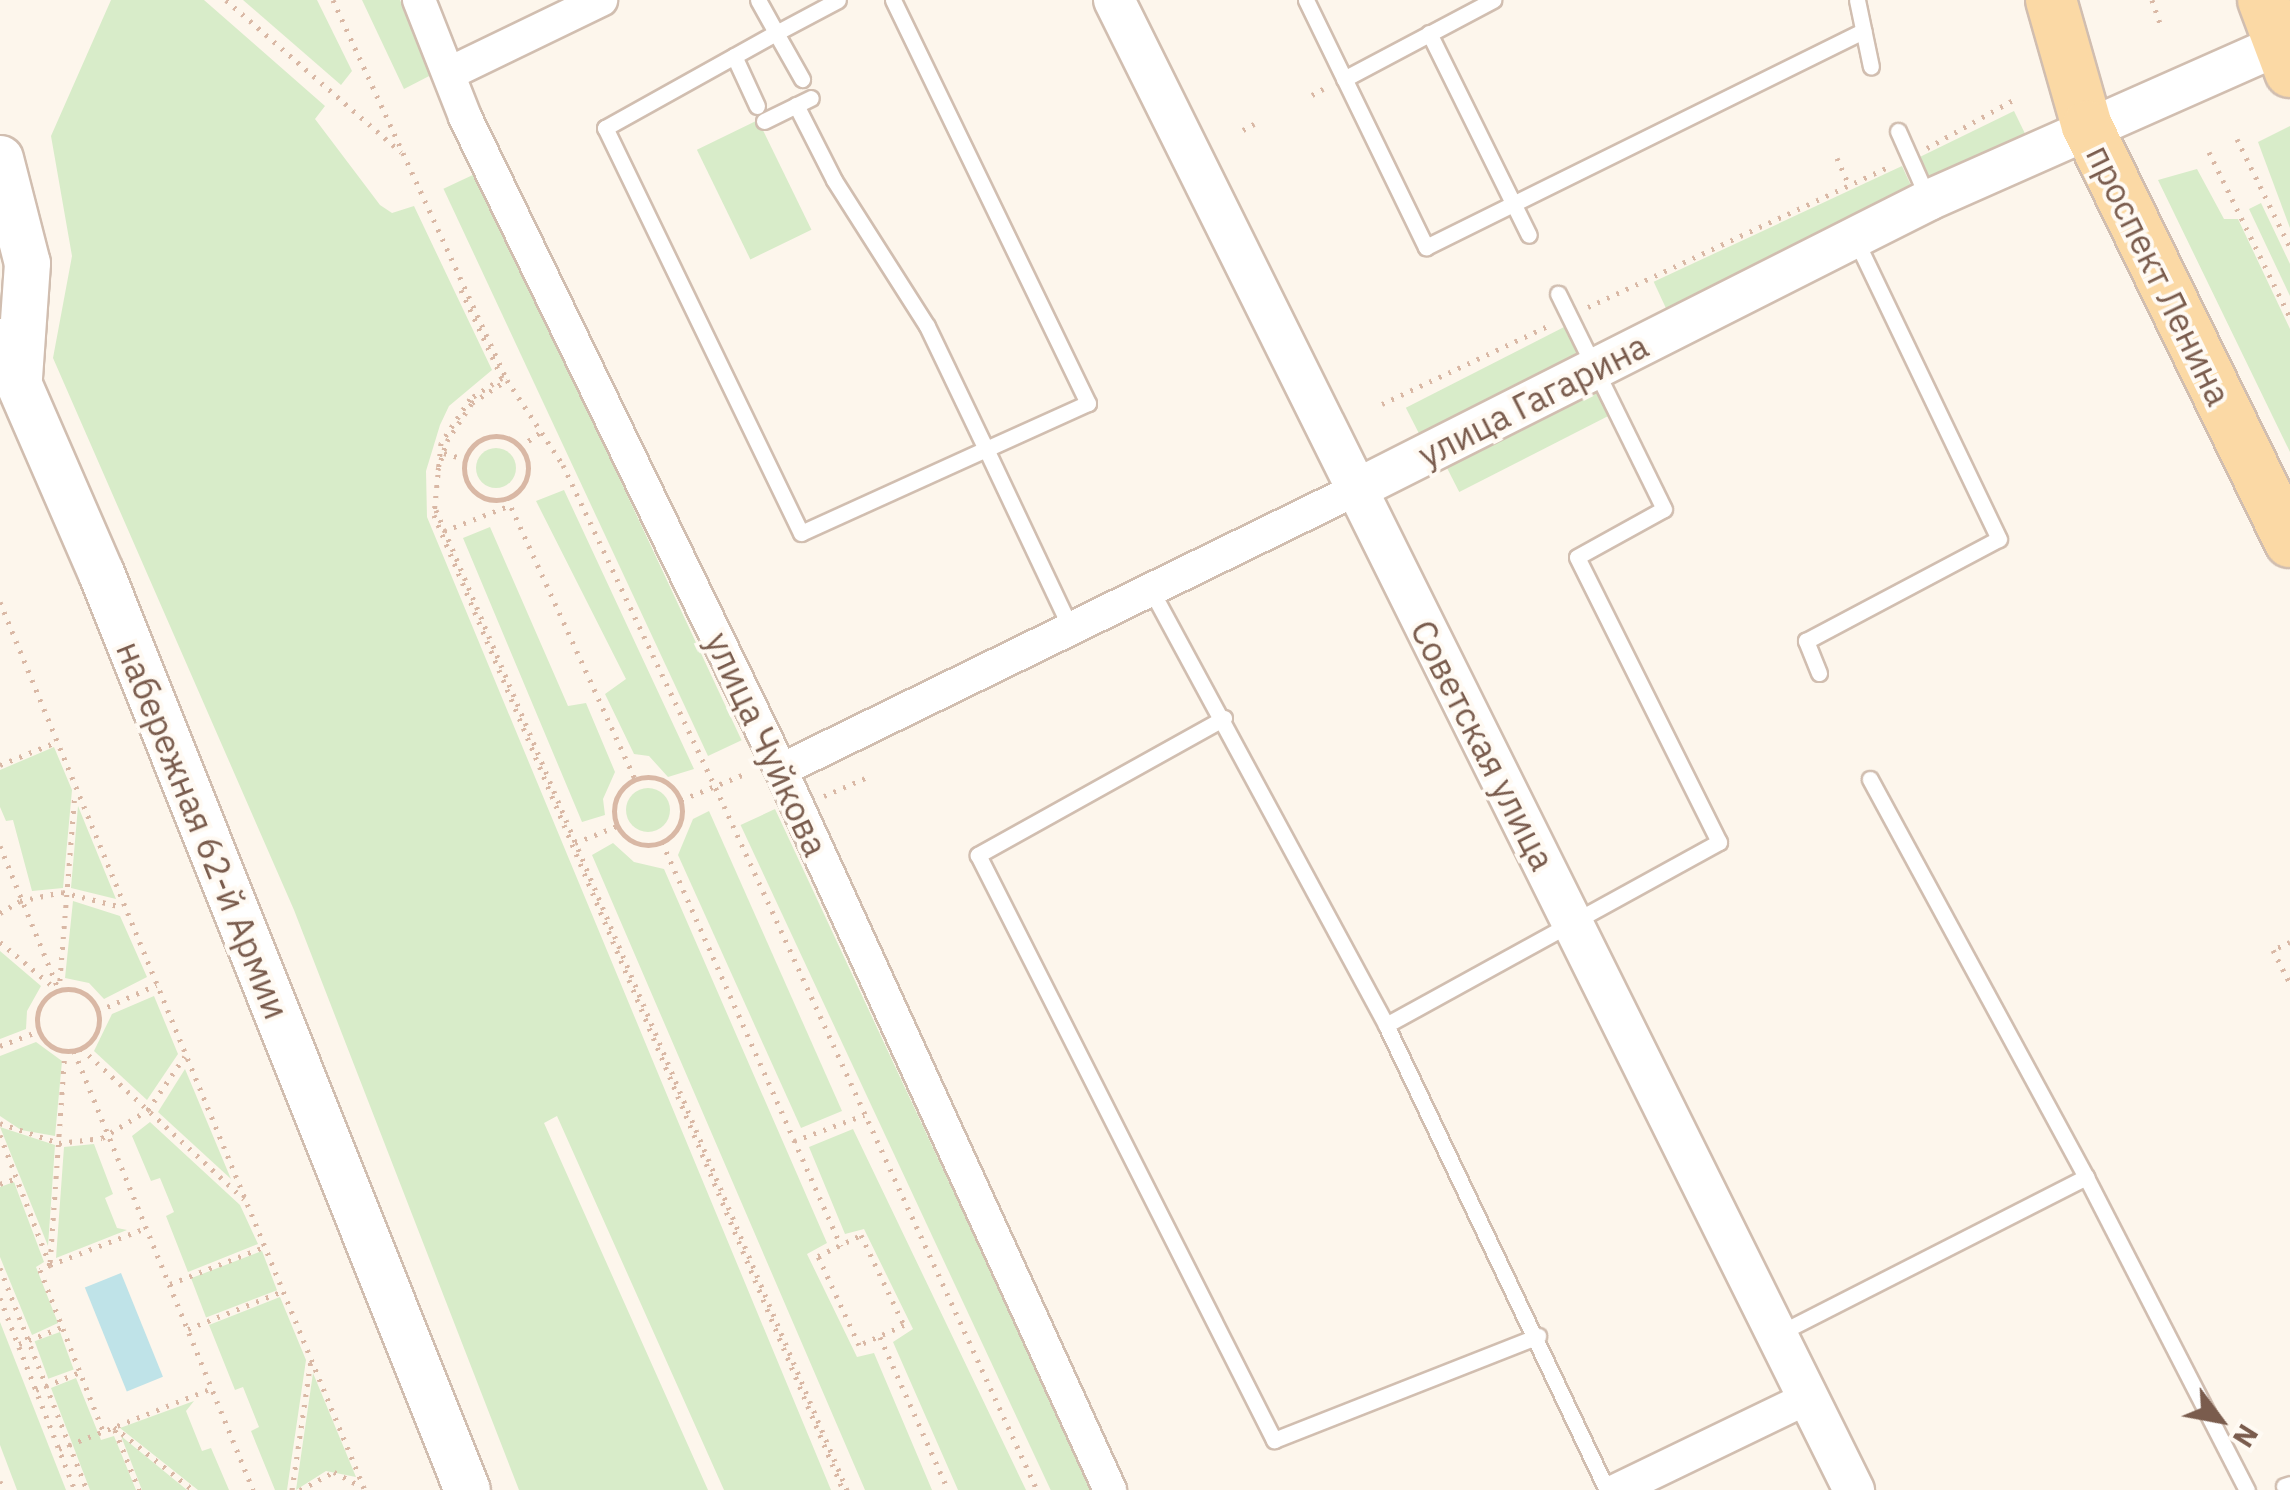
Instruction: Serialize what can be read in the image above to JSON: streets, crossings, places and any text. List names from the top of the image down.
{
  "streets": {
    "main road": ["проспект Ленина", "набережная 62-й Армии"],
    "street": ["улица Гагарина", "улица Чуйкова", "Советская улица"]
  },
  "crossings": [
    ["проспект Ленина", "улица Гагарина"],
    ["улица Гагарина", "улица Чуйкова"],
    ["улица Гагарина", "Советская улица"]
  ],
  "north": "bottom right"
}
